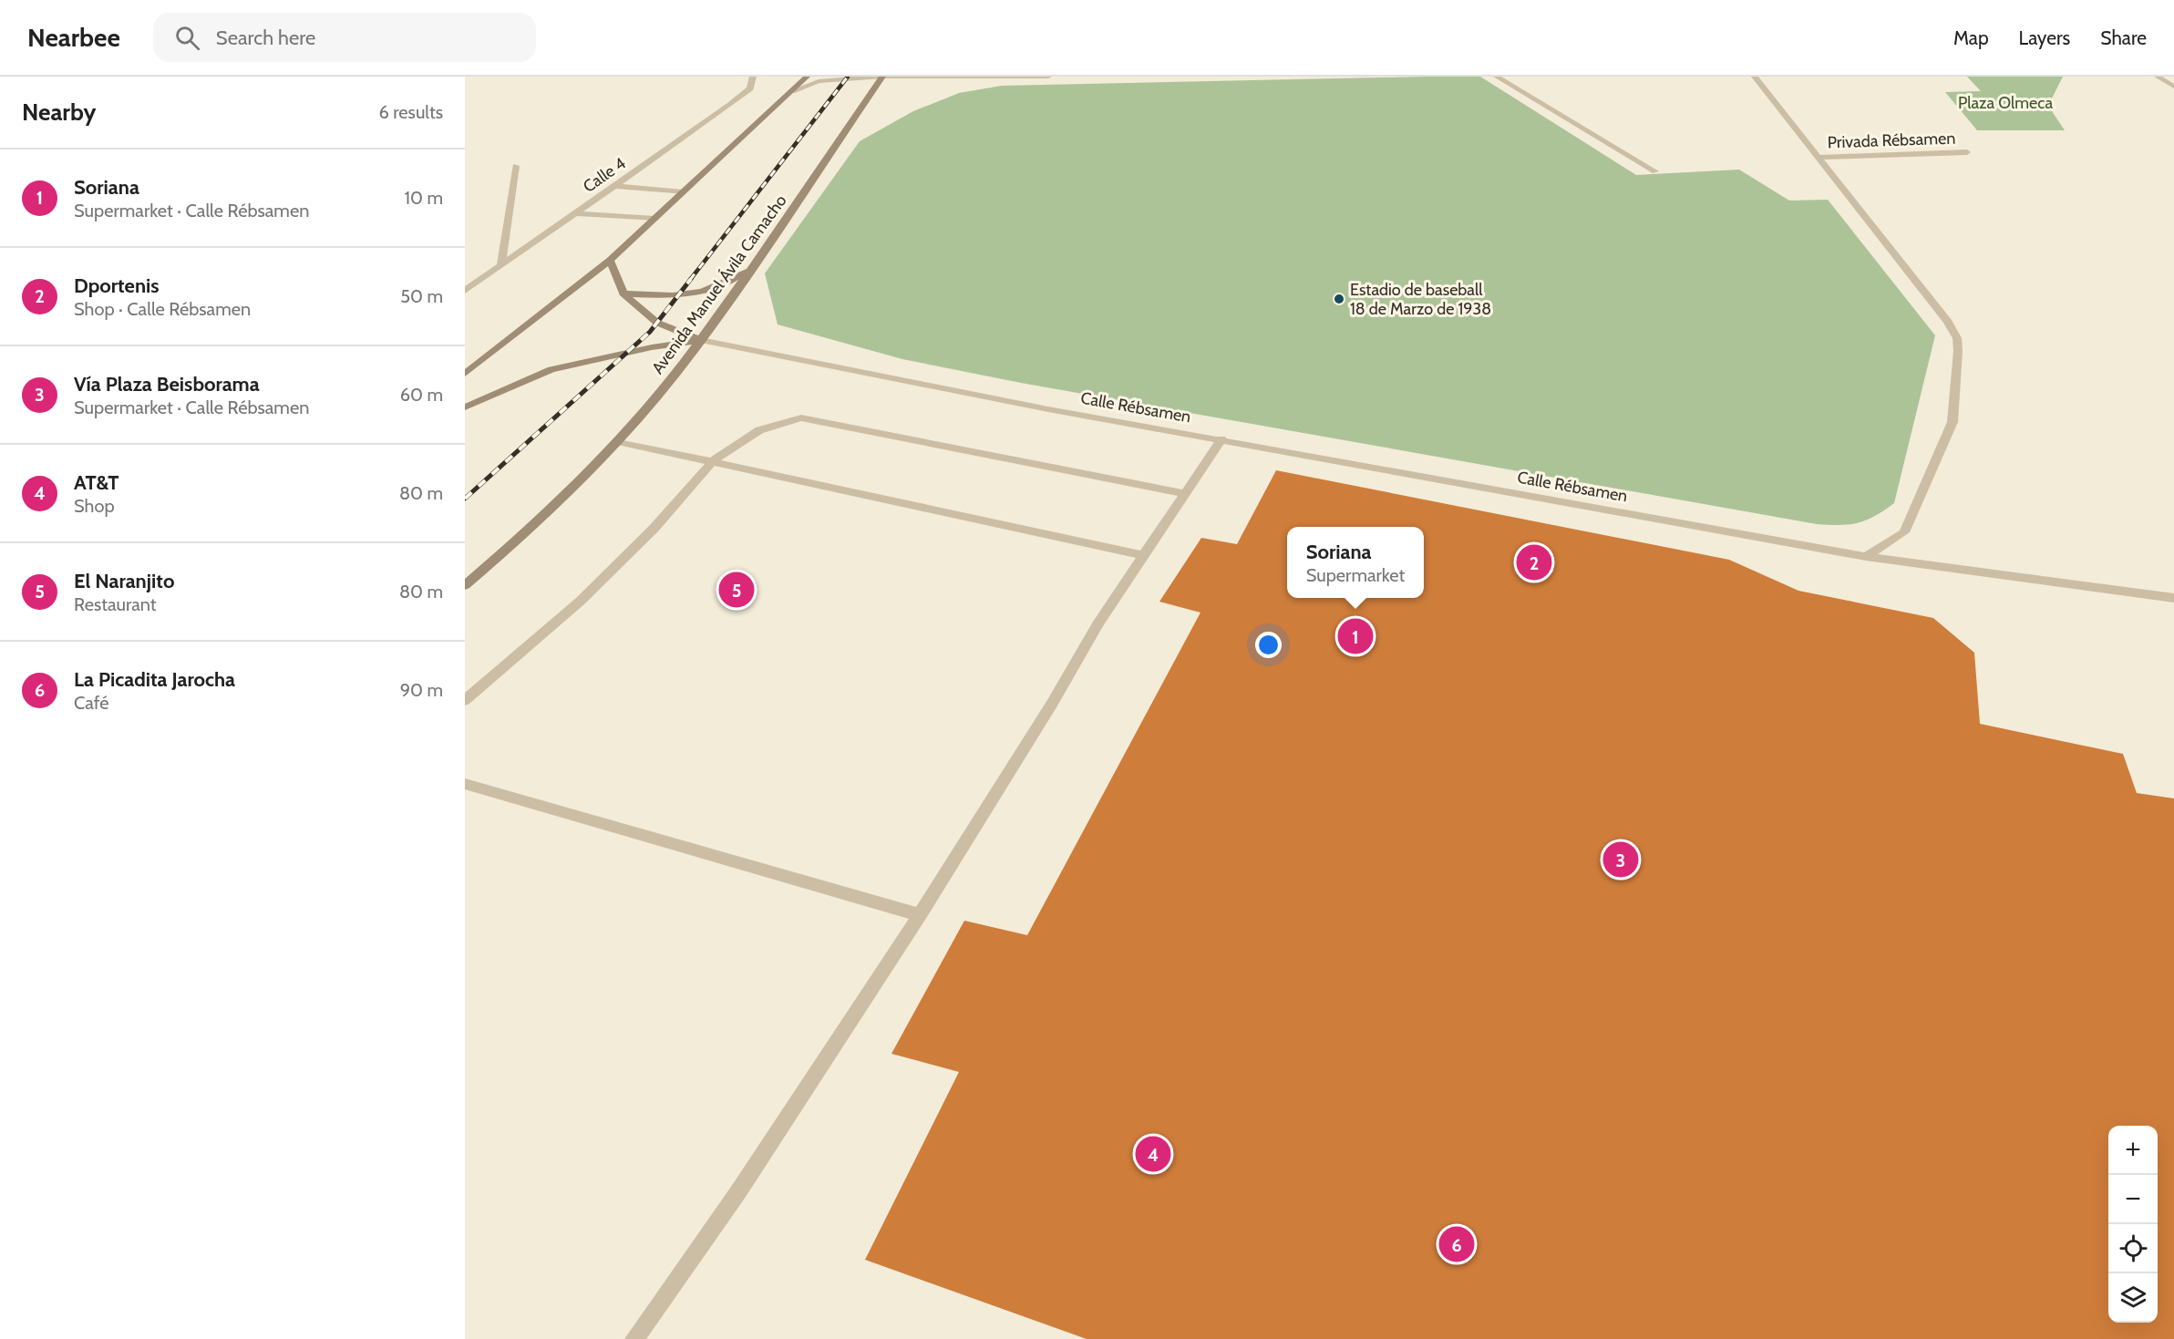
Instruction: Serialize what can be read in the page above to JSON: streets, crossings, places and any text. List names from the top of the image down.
{
  "streets": {
    "main road": ["Avenida Manuel Ávila Camacho"],
    "street": ["Privada Rébsamen", "Calle 4", "Calle Rébsamen"]
  },
  "crossings": [
    ["Avenida Manuel Ávila Camacho", "Calle Rébsamen"]
  ],
  "parks": ["Plaza Olmeca"],
  "places": ["Estadio de baseball 18 de Marzo de 1938"],
  "page": {
    "header": "Nearbee",
    "search": "Search here",
    "nav": ["Map", "Layers", "Share"],
    "heading": ["Nearby", "6 results"],
    "list": [
      {
        "mark": "1",
        "name": "Soriana",
        "note": "Supermarket · Calle Rébsamen",
        "value": "10 m"
      },
      {
        "mark": "2",
        "name": "Dportenis",
        "note": "Shop · Calle Rébsamen",
        "value": "50 m"
      },
      {
        "mark": "3",
        "name": "Vía Plaza Beisborama",
        "note": "Supermarket · Calle Rébsamen",
        "value": "60 m"
      },
      {
        "mark": "4",
        "name": "AT&T",
        "note": "Shop",
        "value": "80 m"
      },
      {
        "mark": "5",
        "name": "El Naranjito",
        "note": "Restaurant",
        "value": "80 m"
      },
      {
        "mark": "6",
        "name": "La Picadita Jarocha",
        "note": "Café",
        "value": "90 m"
      }
    ],
    "popup": ["Soriana", "Supermarket"],
    "pins": [
      "2",
      "5",
      "1",
      "3",
      "4",
      "6"
    ],
    "map_buttons": ["+", "−"]
  }
}
